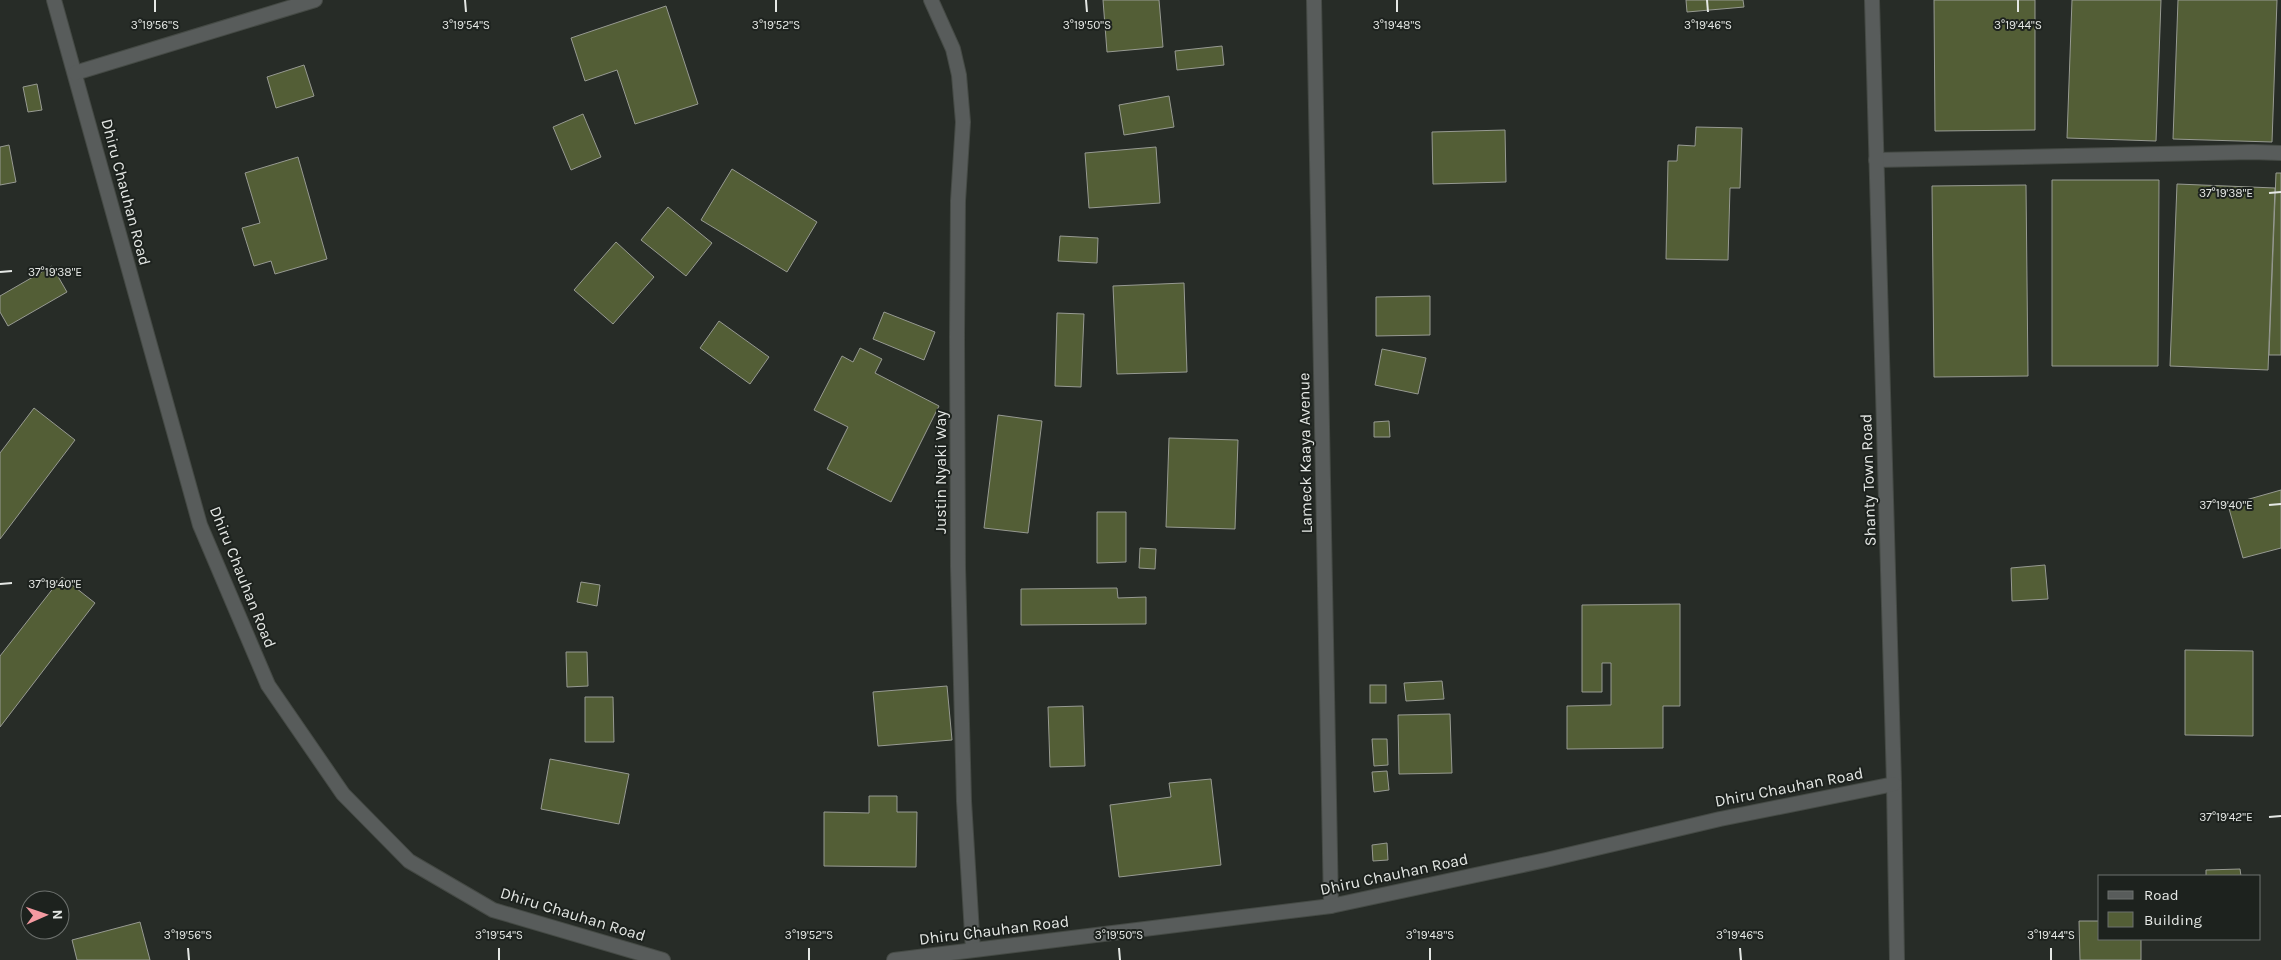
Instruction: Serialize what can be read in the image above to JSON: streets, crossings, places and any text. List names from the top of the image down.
{
  "streets": {
    "street": [
      "Dhiru Chauhan Road",
      "Lameck Kaaya Avenue",
      "Justin Nyaki Way",
      "Shanty Town Road"
    ]
  },
  "crossings": [
    ["Dhiru Chauhan Road", "Lameck Kaaya Avenue"],
    ["Dhiru Chauhan Road", "Justin Nyaki Way"],
    ["Dhiru Chauhan Road", "Shanty Town Road"]
  ],
  "legend": ["Road", "Building"],
  "north": "right",
  "coordinates": [
    "3°19'56\"S",
    "3°19'54\"S",
    "3°19'52\"S",
    "3°19'50\"S",
    "3°19'48\"S",
    "3°19'46\"S",
    "3°19'44\"S",
    "37°19'38\"E",
    "37°19'40\"E",
    "37°19'42\"E"
  ]
}
